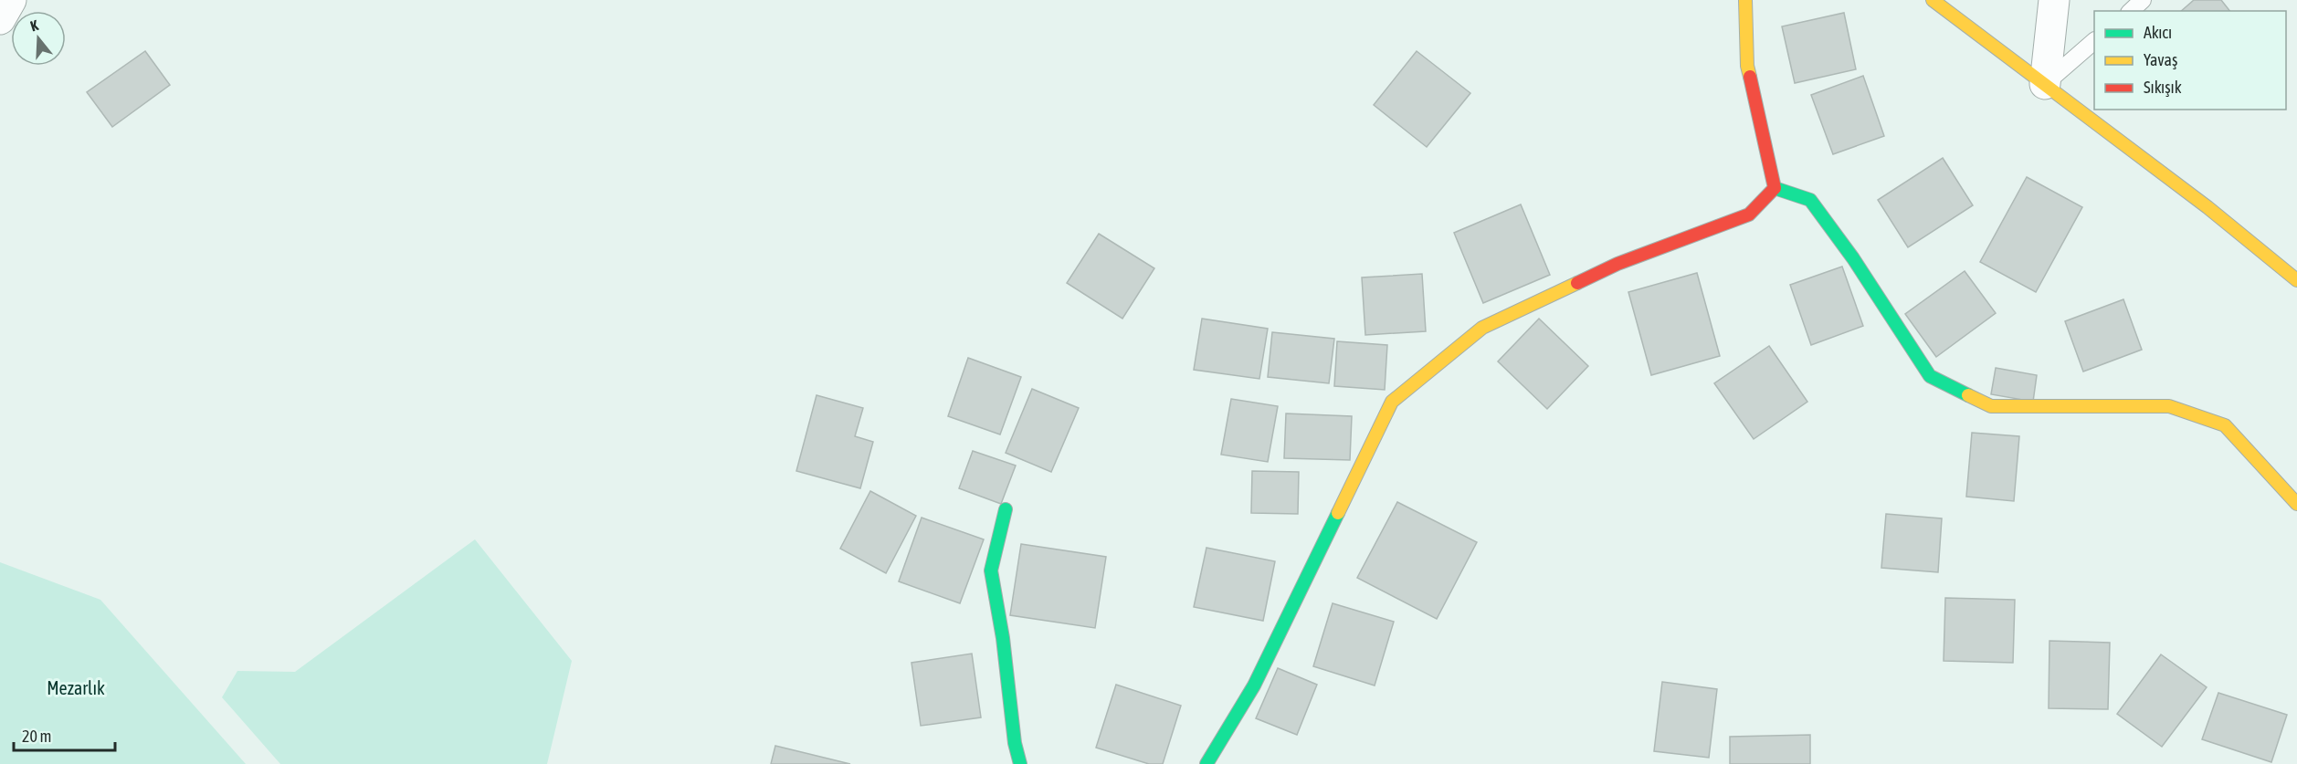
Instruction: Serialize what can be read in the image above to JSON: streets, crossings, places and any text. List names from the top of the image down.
{
  "parks": ["Mezarlık"],
  "legend": ["Akıcı", "Yavaş", "Sıkışık"],
  "scale_bar": "20 m",
  "north": "top"
}
